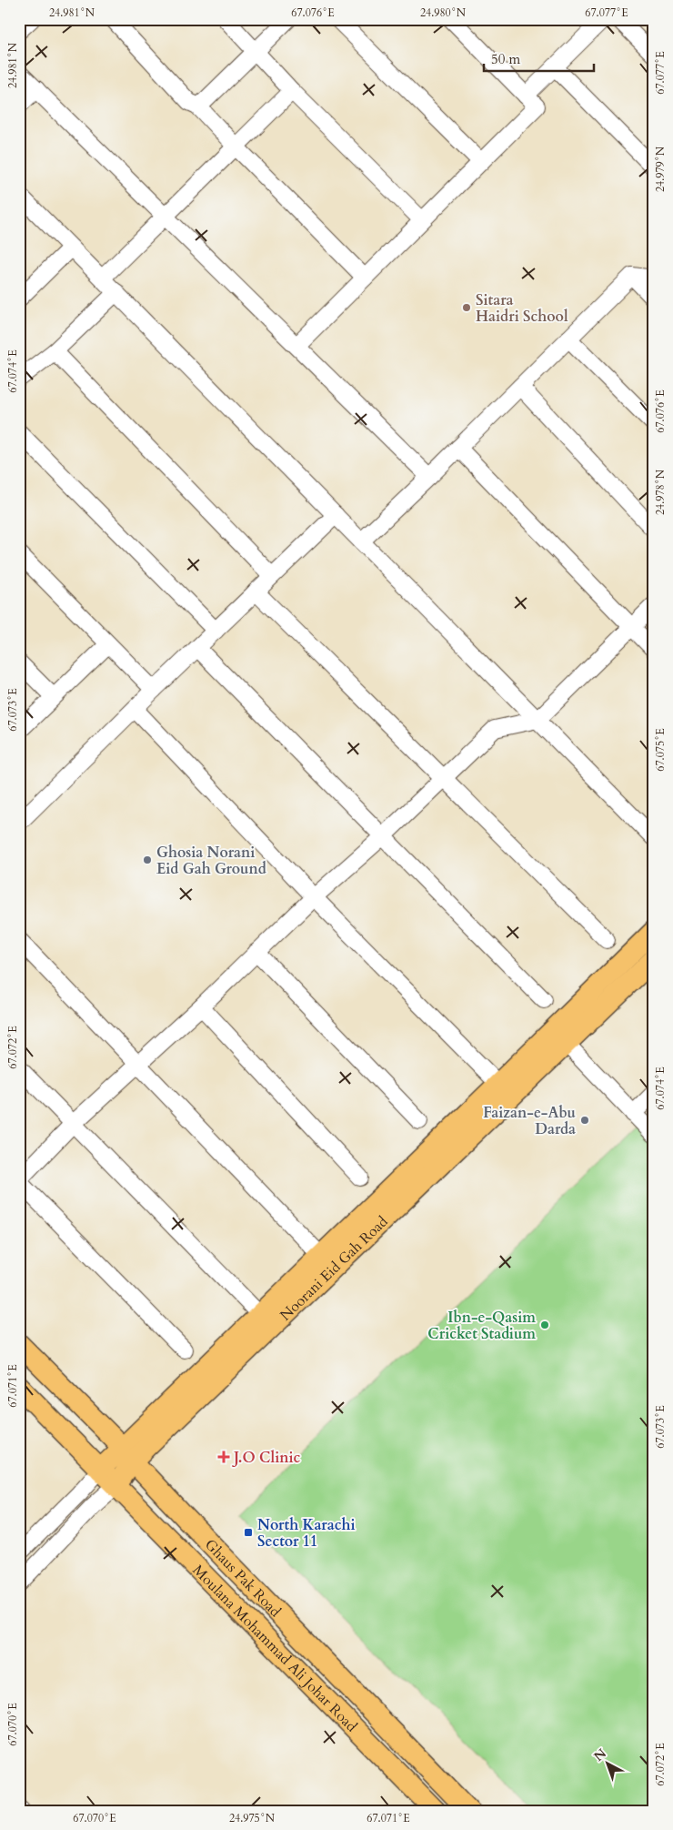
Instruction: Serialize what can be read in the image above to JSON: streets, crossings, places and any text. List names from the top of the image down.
{
  "streets": {
    "main road": ["Noorani Eid Gah Road", "Ghaus Pak Road", "Moulana Mohammad Ali Johar Road"]
  },
  "crossings": [
    ["Noorani Eid Gah Road", "Ghaus Pak Road"],
    ["Noorani Eid Gah Road", "Moulana Mohammad Ali Johar Road"]
  ],
  "places": {
    "other": [
      "Sitara Haidri School",
      "Ghosia Norani Eid Gah Ground",
      "Faizan-e-Abu Darda",
      "Ibn-e-Qasim Cricket Stadium"
    ],
    "health": ["J.O Clinic"],
    "transit": ["North Karachi Sector 11"]
  },
  "scale_bar": "50 m",
  "north": "top left",
  "coordinates": [
    "24.981°N",
    "67.076°E",
    "24.980°N",
    "67.077°E",
    "24.979°N",
    "67.074°E",
    "24.978°N",
    "67.073°E",
    "67.075°E",
    "67.072°E",
    "67.071°E",
    "67.070°E",
    "24.975°N"
  ]
}
